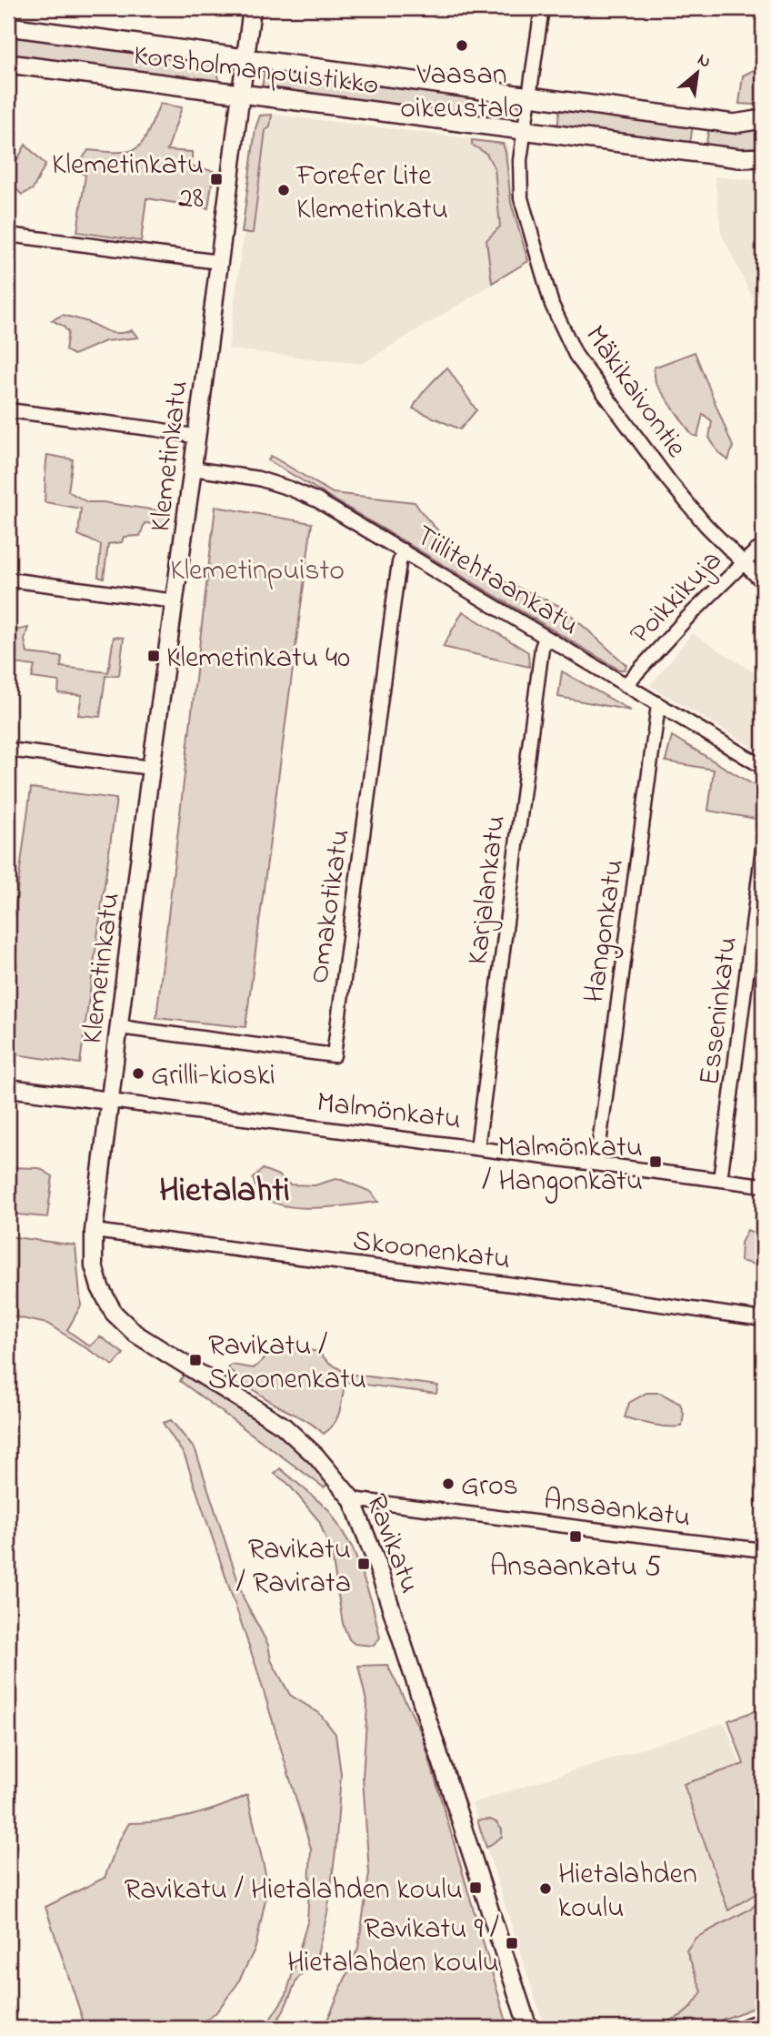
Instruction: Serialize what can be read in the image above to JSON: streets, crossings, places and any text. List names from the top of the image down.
{
  "streets": {
    "main road": ["Korsholmanpuistikko"],
    "street": [
      "Mäkikaivontie",
      "Klemetinkatu",
      "Tiilitehtaankatu",
      "Poikkikuja",
      "Karjalankatu",
      "Omakotikatu",
      "Hangonkatu",
      "Esseninkatu",
      "Malmönkatu",
      "Skoonenkatu",
      "Ansaankatu",
      "Ravikatu"
    ]
  },
  "crossings": [
    ["Korsholmanpuistikko", "Mäkikaivontie"],
    ["Korsholmanpuistikko", "Klemetinkatu"],
    ["Mäkikaivontie", "Poikkikuja"],
    ["Klemetinkatu", "Tiilitehtaankatu"],
    ["Klemetinkatu", "Omakotikatu"],
    ["Klemetinkatu", "Malmönkatu"],
    ["Klemetinkatu", "Ravikatu"],
    ["Tiilitehtaankatu", "Poikkikuja"],
    ["Tiilitehtaankatu", "Karjalankatu"],
    ["Tiilitehtaankatu", "Omakotikatu"],
    ["Tiilitehtaankatu", "Hangonkatu"],
    ["Karjalankatu", "Malmönkatu"],
    ["Hangonkatu", "Malmönkatu"],
    ["Esseninkatu", "Malmönkatu"],
    ["Malmönkatu", "Ravikatu"],
    ["Skoonenkatu", "Ravikatu"],
    ["Ansaankatu", "Ravikatu"]
  ],
  "districts": ["Hietalahti"],
  "parks": ["Klemetinpuisto"],
  "places": {
    "other": [
      "Vaasan oikeustalo",
      "Forefer Lite Klemetinkatu",
      "Grilli-kioski",
      "Gros",
      "Hietalahden koulu"
    ],
    "transit": [
      "Klemetinkatu 28",
      "Klemetinkatu 40",
      "Malmönkatu / Hangonkatu",
      "Ravikatu / Skoonenkatu",
      "Ansaankatu 5",
      "Ravikatu / Ravirata",
      "Ravikatu / Hietalahden koulu",
      "Ravikatu 9 / Hietalahden koulu"
    ]
  },
  "north": "top right"
}
